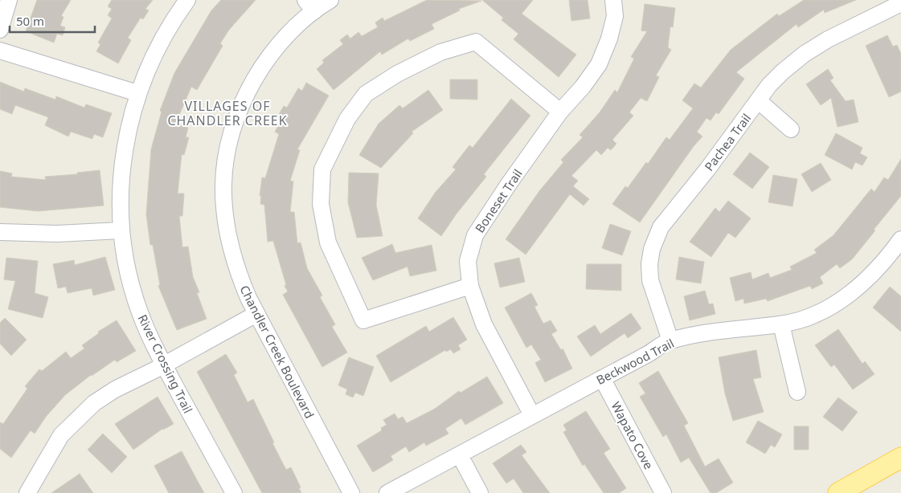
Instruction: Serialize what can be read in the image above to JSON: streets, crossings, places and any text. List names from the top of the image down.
{
  "streets": {
    "street": [
      "Pachea Trail",
      "Boneset Trail",
      "Chandler Creek Boulevard",
      "Beckwood Trail",
      "River Crossing Trail",
      "Wapato Cove"
    ]
  },
  "crossings": [
    ["Pachea Trail", "Beckwood Trail"],
    ["Boneset Trail", "Beckwood Trail"],
    ["Beckwood Trail", "Wapato Cove"]
  ],
  "districts": ["VILLAGES OF CHANDLER CREEK"],
  "scale_bar": "50 m"
}
